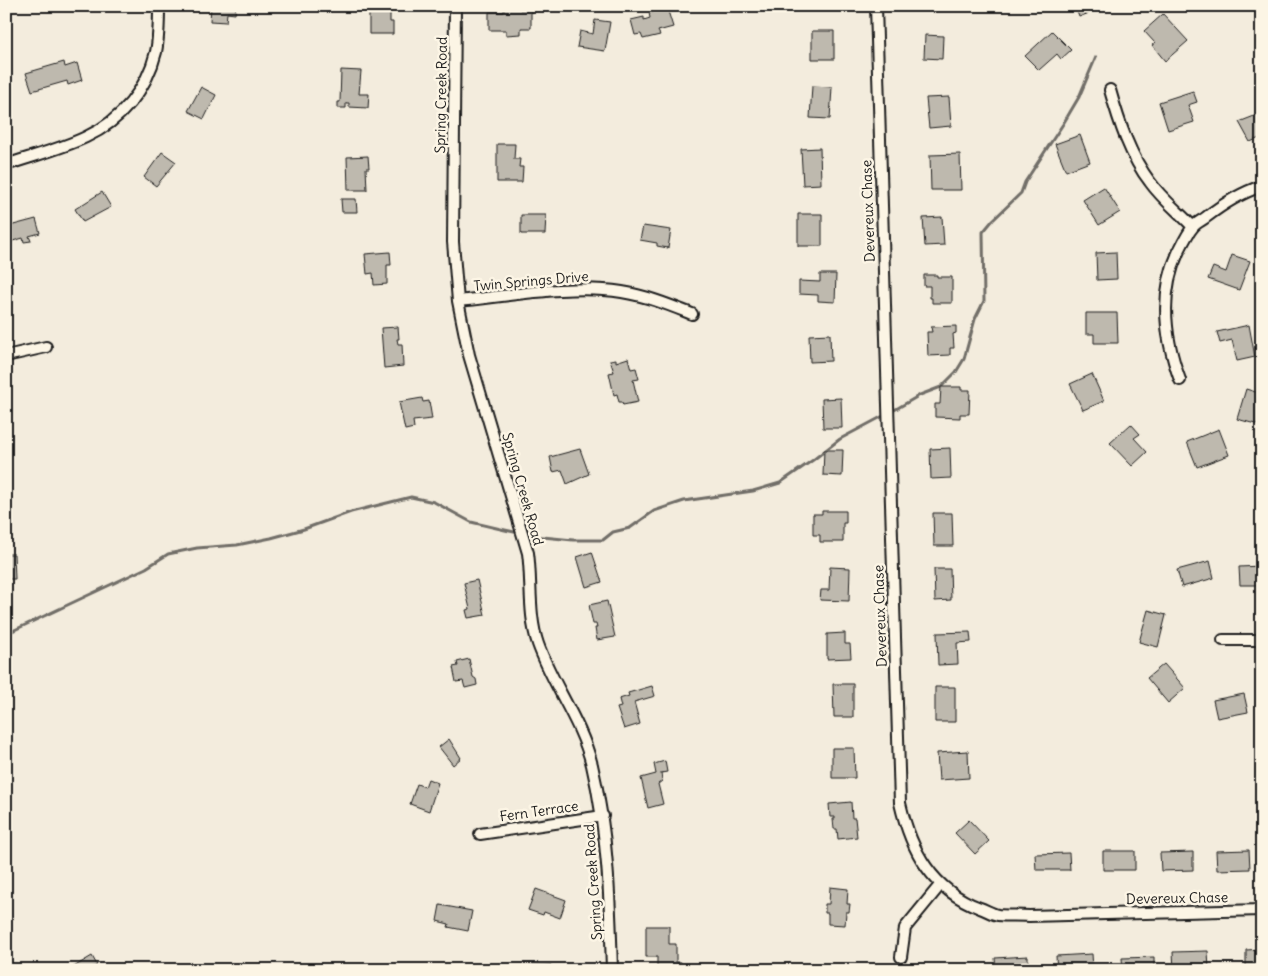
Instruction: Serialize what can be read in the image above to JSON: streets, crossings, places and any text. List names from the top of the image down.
{
  "streets": {
    "street": [
      "Spring Creek Road",
      "Devereux Chase",
      "Twin Springs Drive",
      "Fern Terrace"
    ]
  },
  "crossings": [
    ["Spring Creek Road", "Twin Springs Drive"],
    ["Spring Creek Road", "Fern Terrace"]
  ]
}
